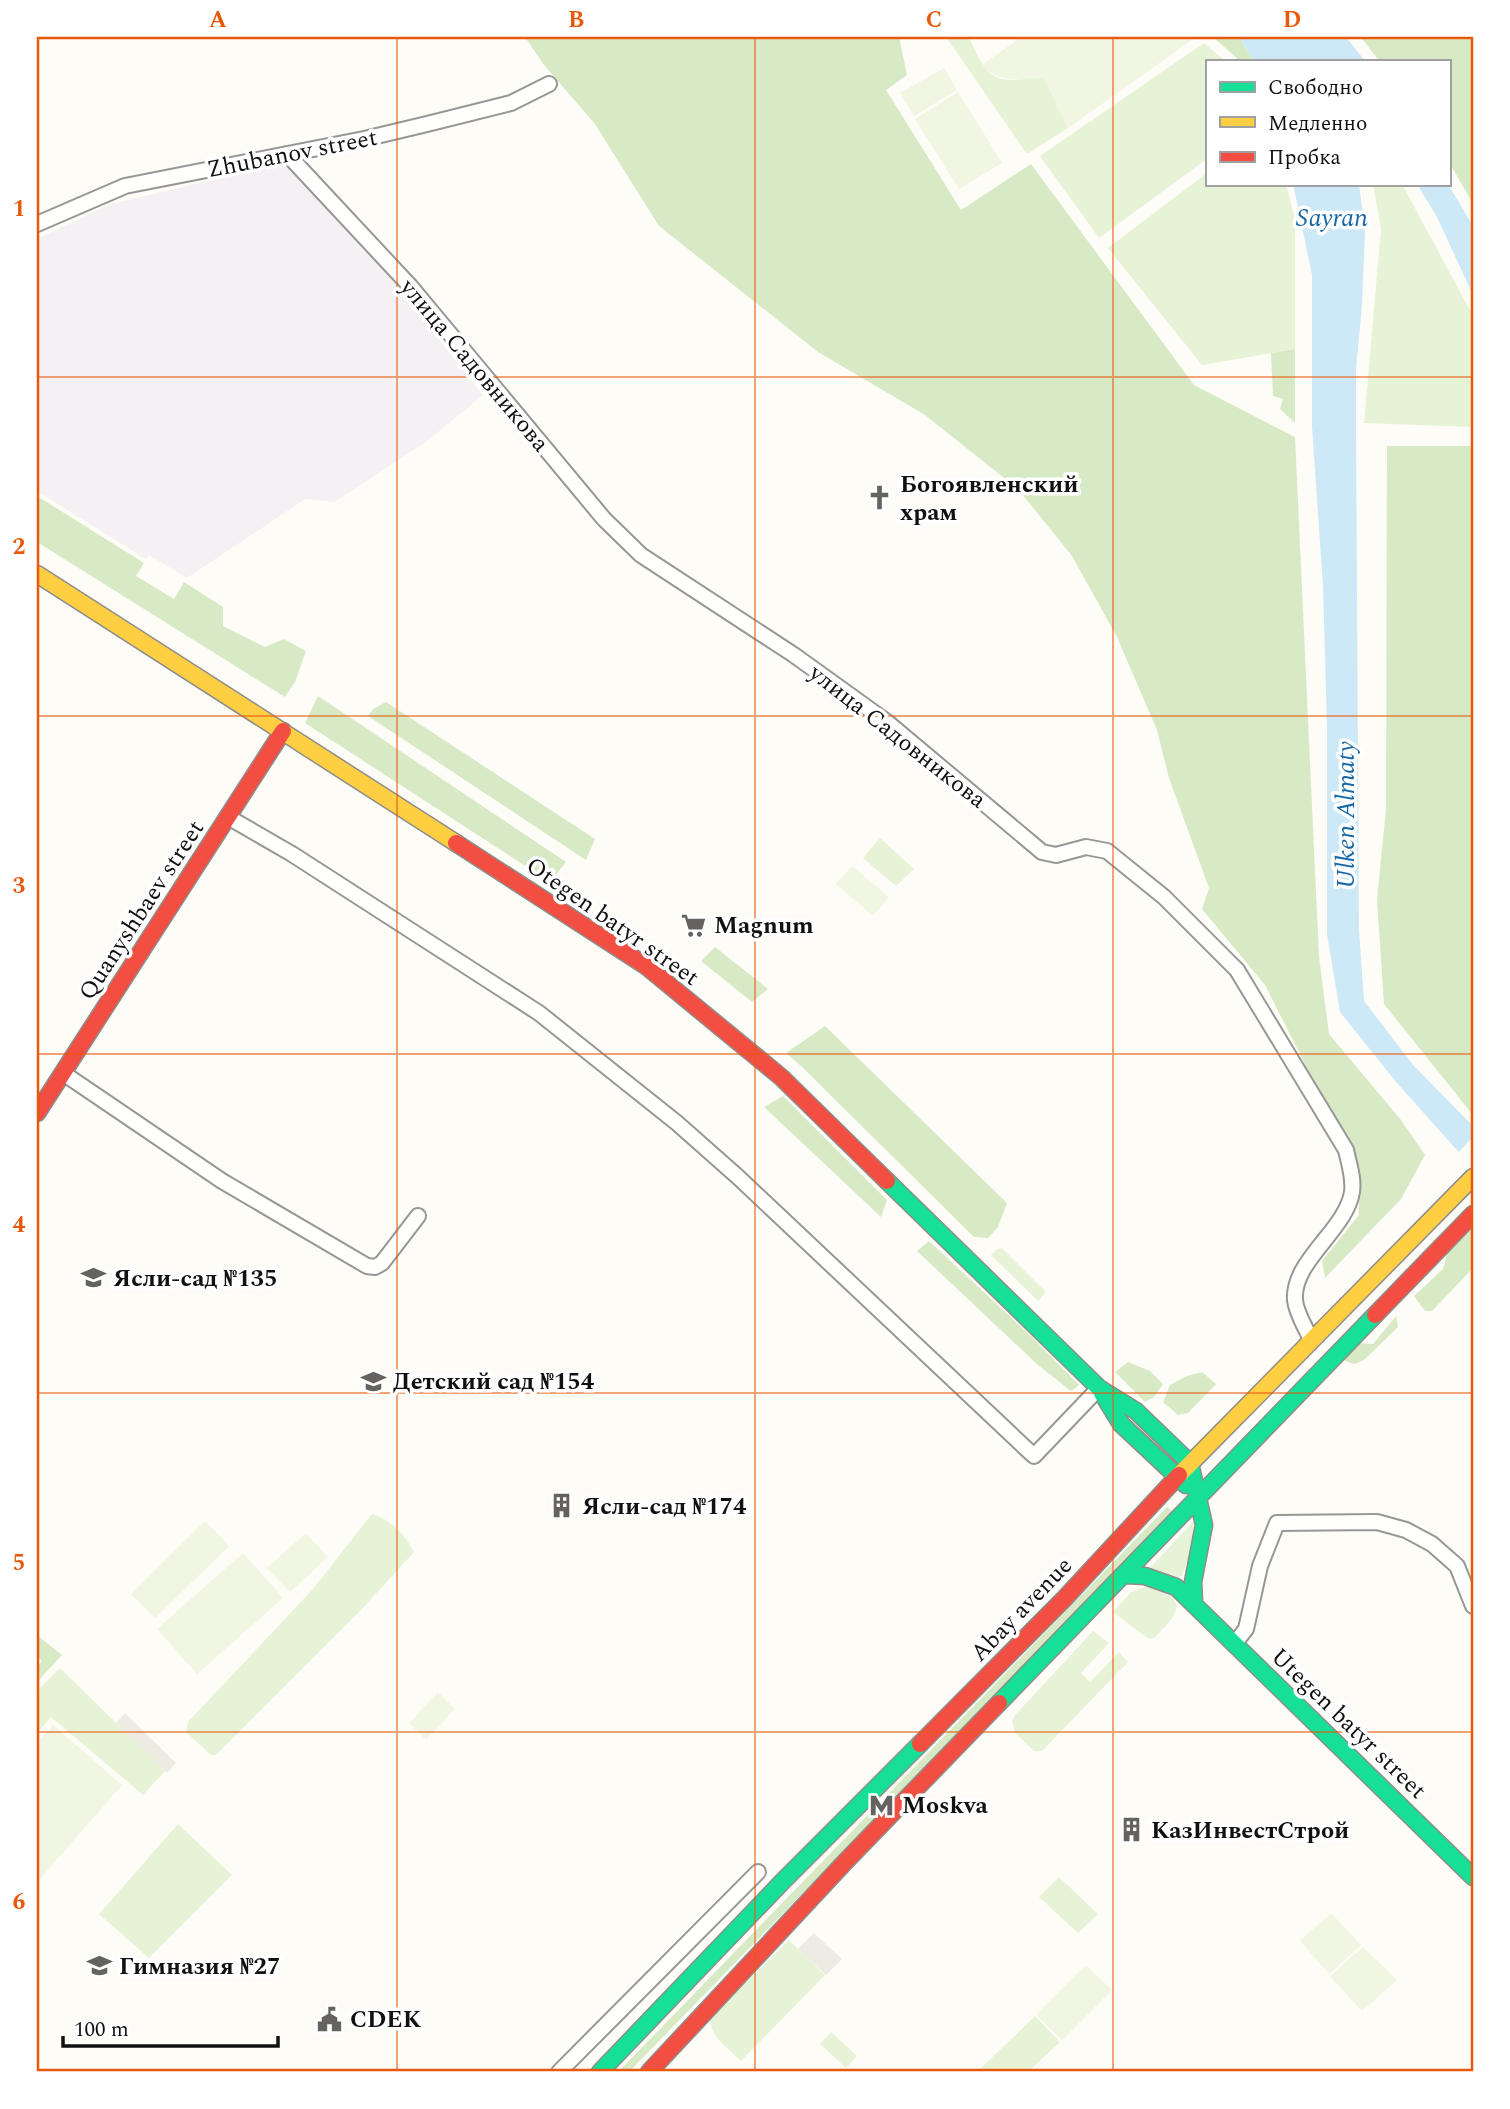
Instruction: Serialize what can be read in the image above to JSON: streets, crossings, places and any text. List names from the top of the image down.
{
  "streets": {
    "main road": [
      "Quanyshbaev street",
      "Otegen batyr street",
      "Abay avenue",
      "Utegen batyr street"
    ],
    "street": ["Zhubanov street", "улица Садовникова"]
  },
  "crossings": [
    ["Zhubanov street", "улица Садовникова"],
    ["улица Садовникова", "Abay avenue"],
    ["Quanyshbaev street", "Otegen batyr street"],
    ["Otegen batyr street", "Abay avenue"],
    ["Abay avenue", "Utegen batyr street"]
  ],
  "water": ["Sayran", "Ulken Almaty"],
  "places": {
    "church": ["Богоявленский храм"],
    "supermarket": ["Magnum"],
    "school or university": ["Ясли-сад №135", "Детский сад №154", "Гимназия №27"],
    "building": ["Ясли-сад №174", "КазИнвестСтрой"],
    "metro station": ["Moskva"],
    "public building": ["CDEK"]
  },
  "legend": ["Свободно", "Медленно", "Пробка"],
  "scale_bar": "100 m",
  "grid": {
    "columns": [
      "A",
      "B",
      "C",
      "D"
    ],
    "rows": [
      "1",
      "2",
      "3",
      "4",
      "5",
      "6"
    ]
  }
}
